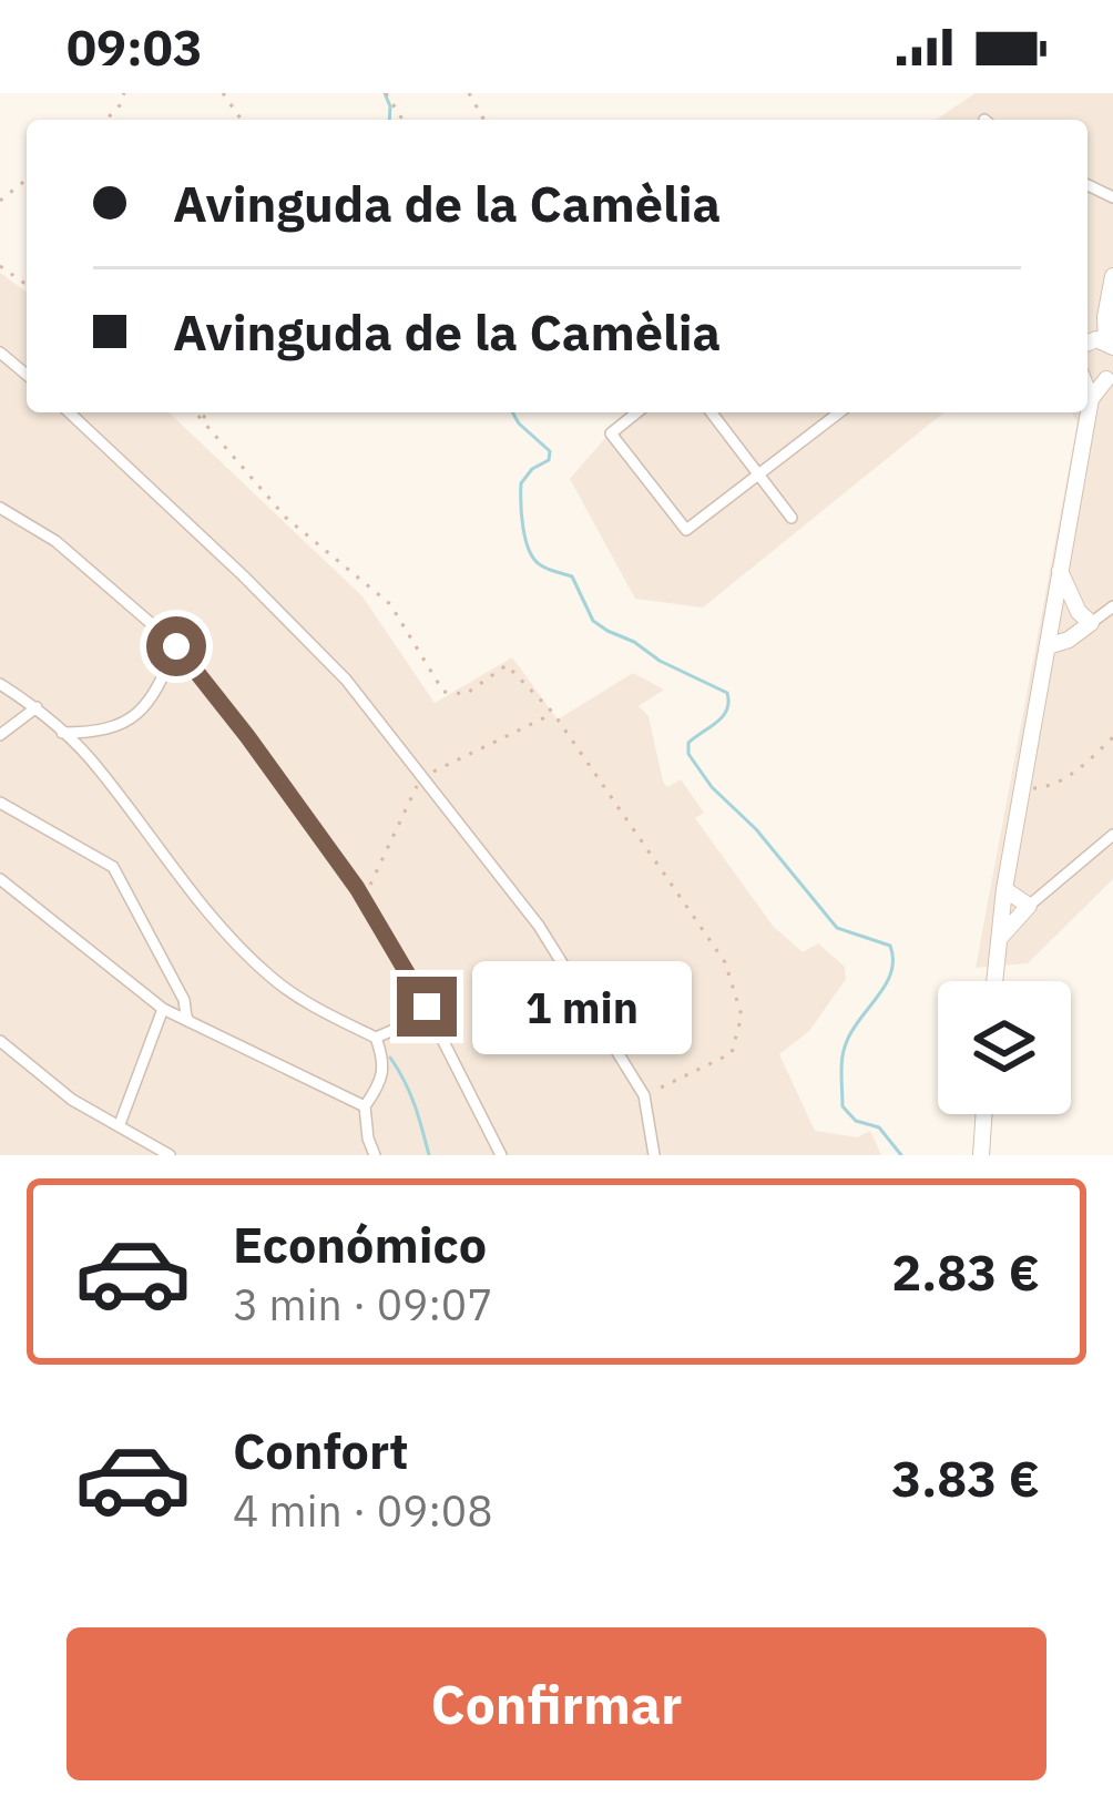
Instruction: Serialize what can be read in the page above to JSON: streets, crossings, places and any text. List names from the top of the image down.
{
  "page": {
    "status": "09:03",
    "banner": ["Avinguda de la Camèlia", "Avinguda de la Camèlia"],
    "bubble": "1 min",
    "list": [
      {
        "name": "Económico",
        "note": "3 min · 09:07",
        "value": "2.83 €"
      },
      {
        "name": "Confort",
        "note": "4 min · 09:08",
        "value": "3.83 €"
      }
    ],
    "buttons": "Confirmar"
  }
}
